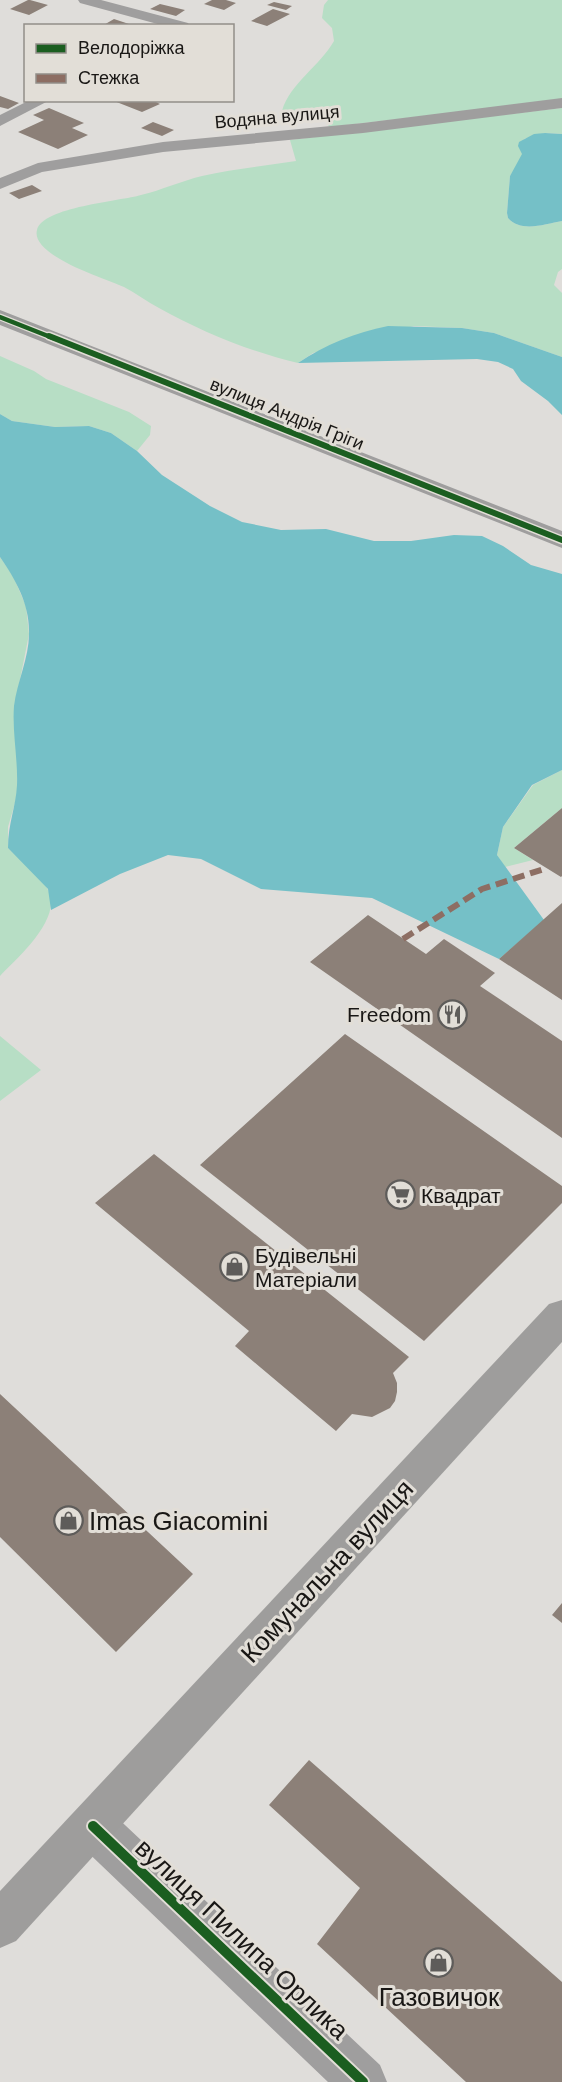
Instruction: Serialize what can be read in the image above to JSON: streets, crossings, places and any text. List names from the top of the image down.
{
  "streets": {
    "main road": ["Комунальна вулиця"],
    "street": ["вулиця Андрія Гріги", "вулиця Пилипа Орлика"],
    "lane": ["Водяна вулиця"]
  },
  "crossings": [
    ["Комунальна вулиця", "вулиця Пилипа Орлика"]
  ],
  "places": {
    "restaurant": ["Freedom"],
    "supermarket": ["Квадрат"],
    "shop": ["Будівельні Матеріали", "Imas Giacomini", "Газовичок"]
  },
  "legend": ["Велодоріжка", "Стежка"]
}
